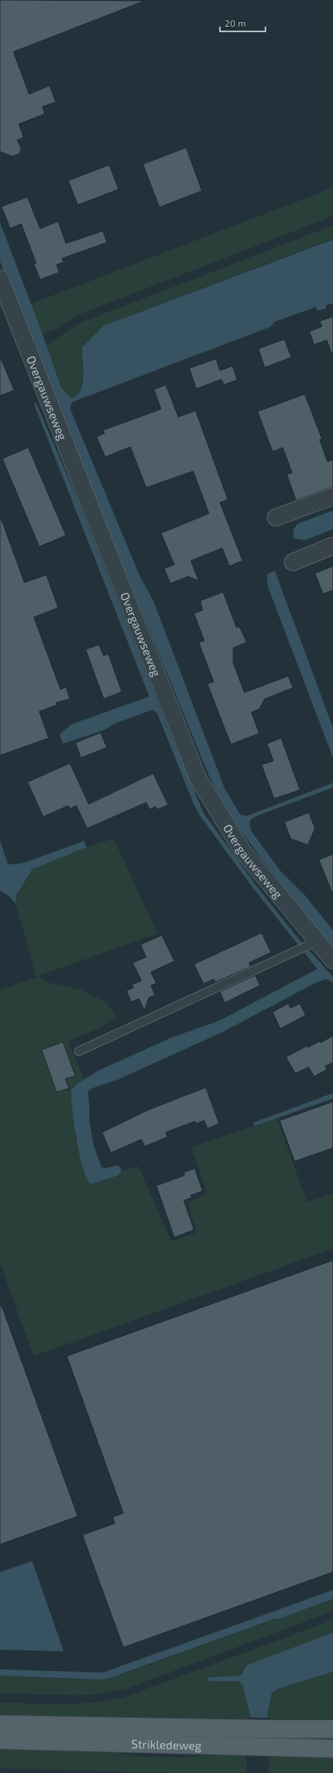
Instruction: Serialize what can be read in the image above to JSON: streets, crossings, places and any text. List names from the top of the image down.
{
  "streets": {
    "main road": ["Strikledeweg"],
    "street": ["Overgauwseweg"]
  },
  "scale_bar": "20 m"
}
